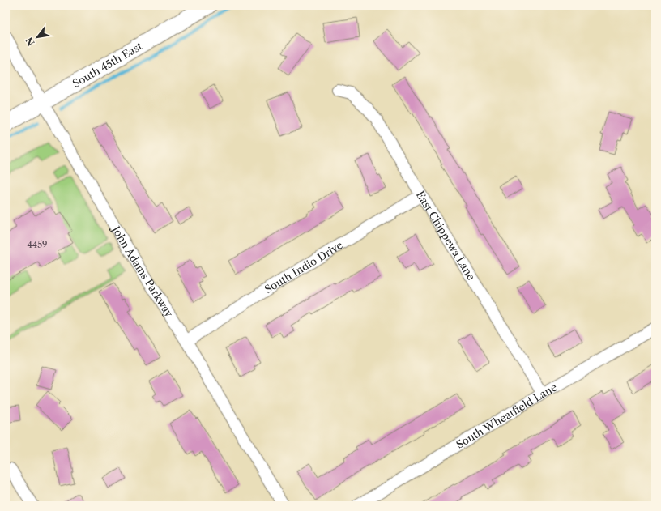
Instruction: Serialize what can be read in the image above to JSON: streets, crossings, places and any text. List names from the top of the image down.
{
  "streets": {
    "main road": ["South 45th East"],
    "street": [
      "East Chippewa Lane",
      "South Indio Drive",
      "John Adams Parkway",
      "South Wheatfield Lane"
    ]
  },
  "crossings": [
    ["South 45th East", "John Adams Parkway"],
    ["East Chippewa Lane", "South Indio Drive"],
    ["East Chippewa Lane", "South Wheatfield Lane"],
    ["South Indio Drive", "John Adams Parkway"]
  ],
  "house_numbers": ["4459"],
  "north": "bottom left"
}
